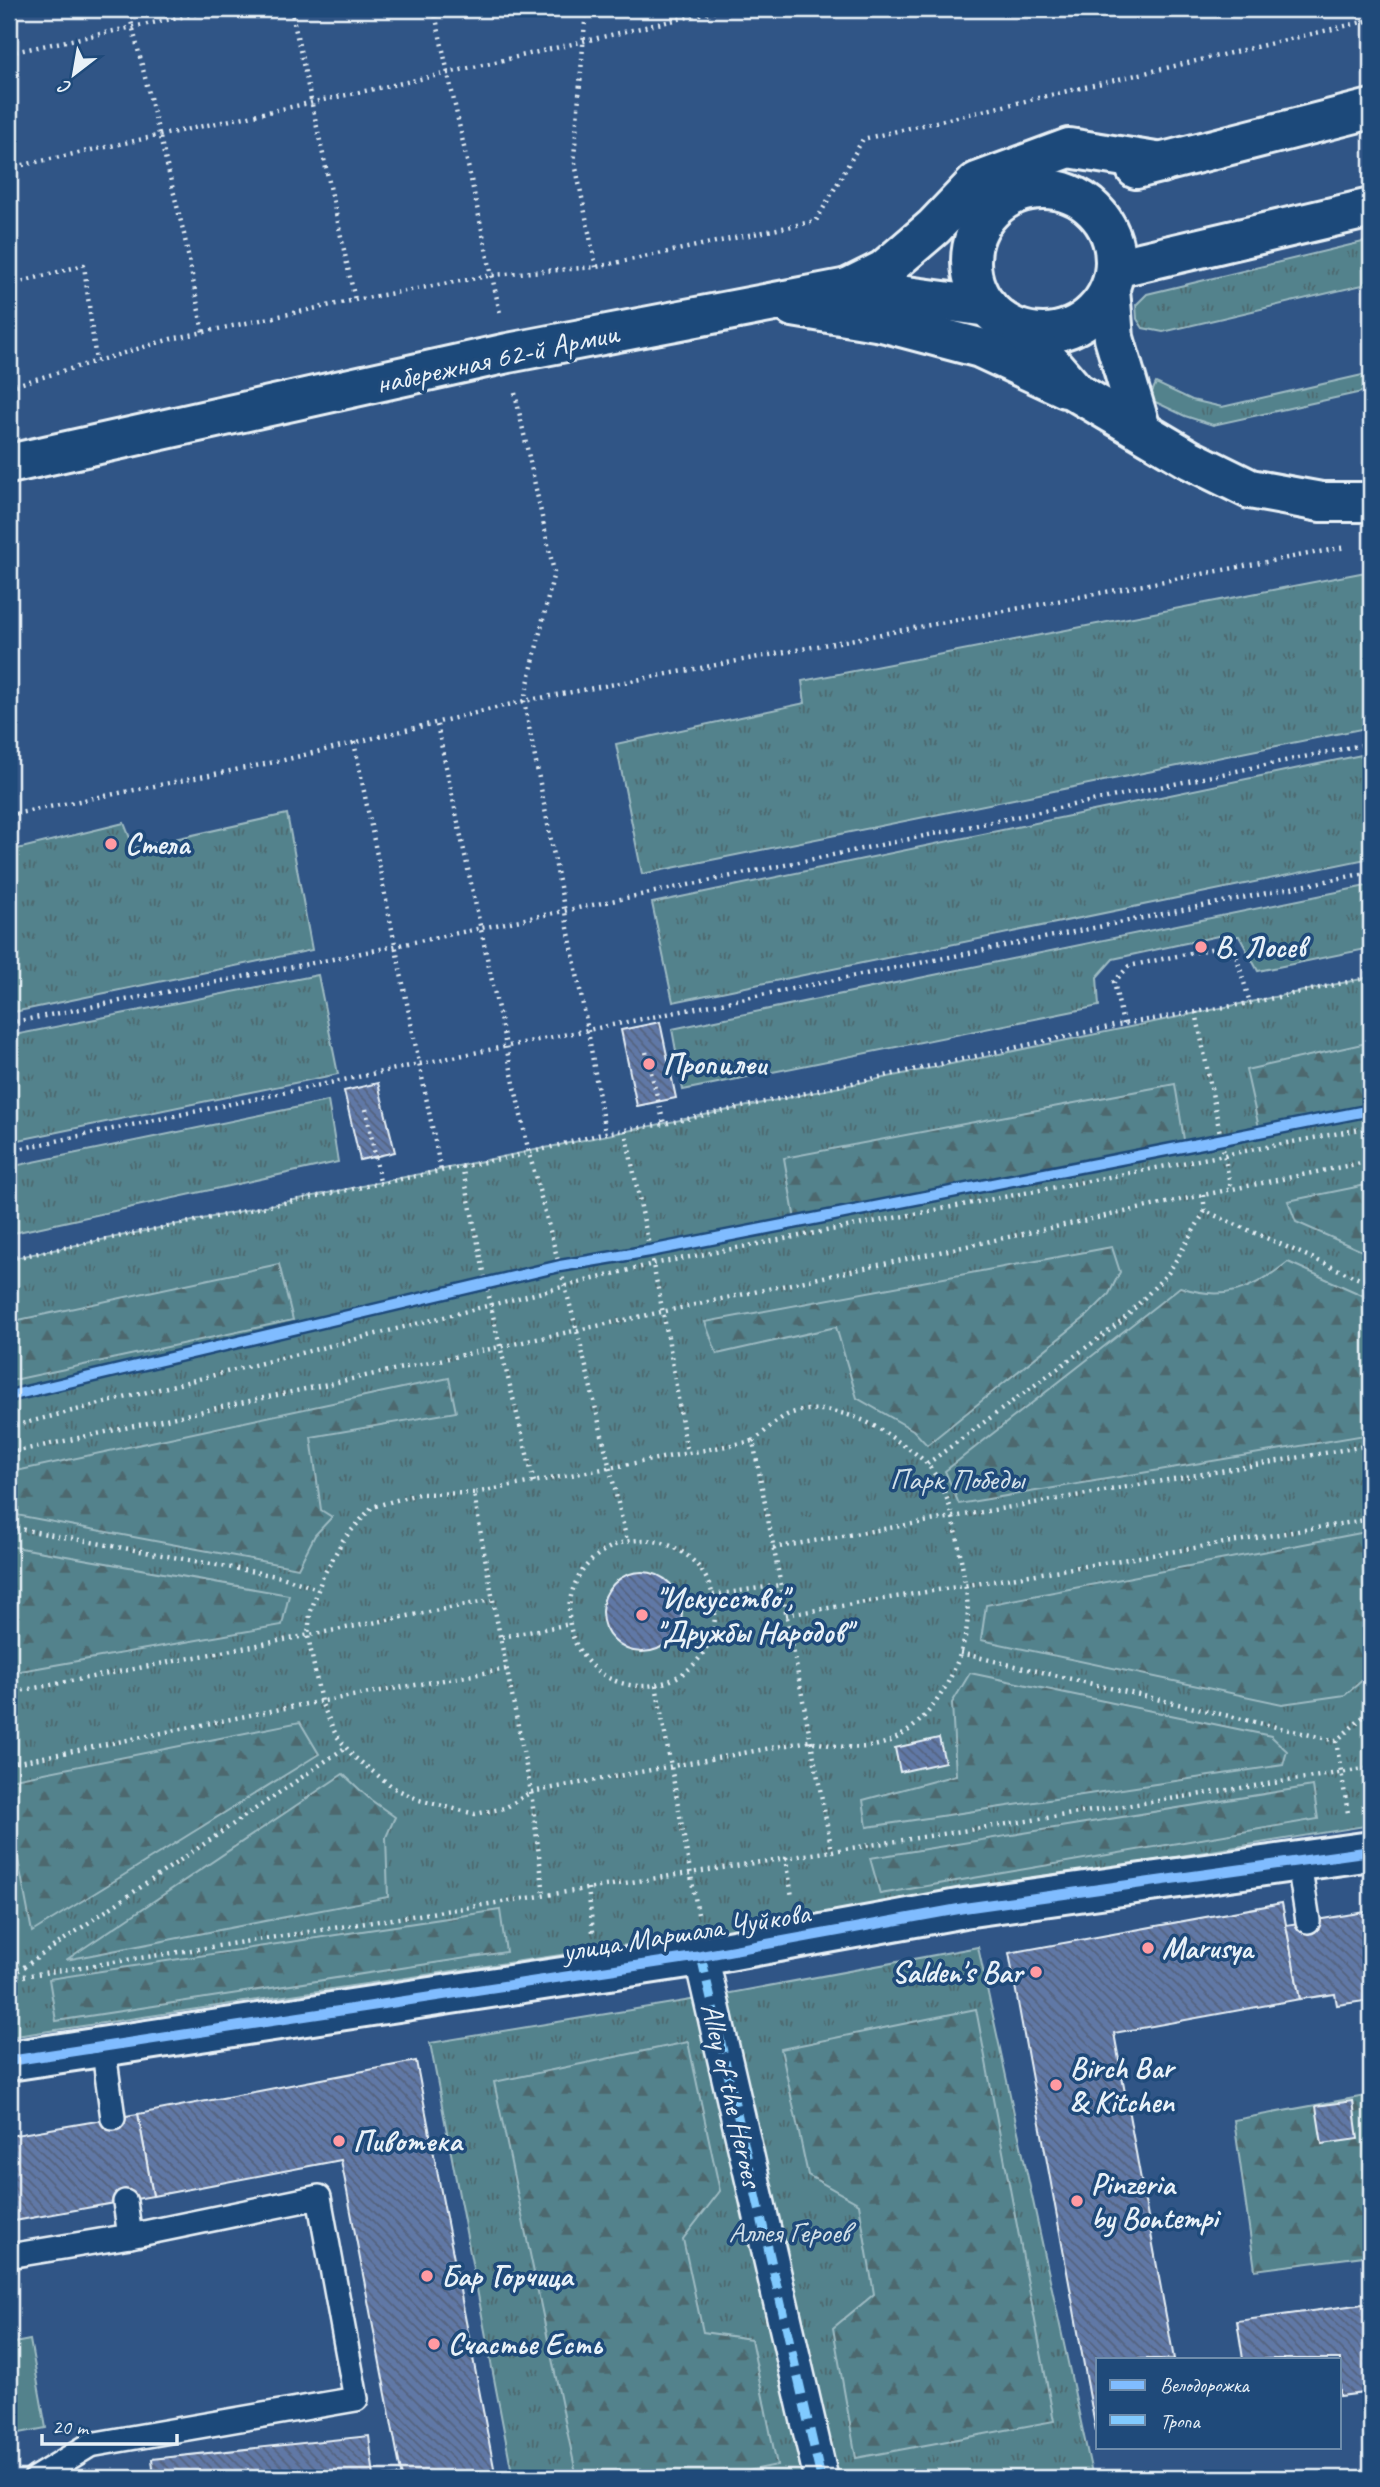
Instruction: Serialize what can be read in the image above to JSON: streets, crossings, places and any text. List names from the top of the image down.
{
  "streets": {
    "main road": ["набережная 62-й Армии", "улица Маршала Чуйкова"],
    "street": ["Alley of the Heroes"]
  },
  "crossings": [
    ["улица Маршала Чуйкова", "Alley of the Heroes"]
  ],
  "parks": ["Парк Победы", "Аллея Героев"],
  "places": [
    "Стела",
    "В. Лосев",
    "Пропилеи",
    "\"Искусство\", \"Дружбы Народов\"",
    "Marusya",
    "Salden's Bar",
    "Birch Bar & Kitchen",
    "Пивотека",
    "Pinzeria by Bontempi",
    "Бар Горчица",
    "Счастье Есть"
  ],
  "legend": ["Велодорожка", "Тропа"],
  "scale_bar": "20 m",
  "north": "bottom left"
}
